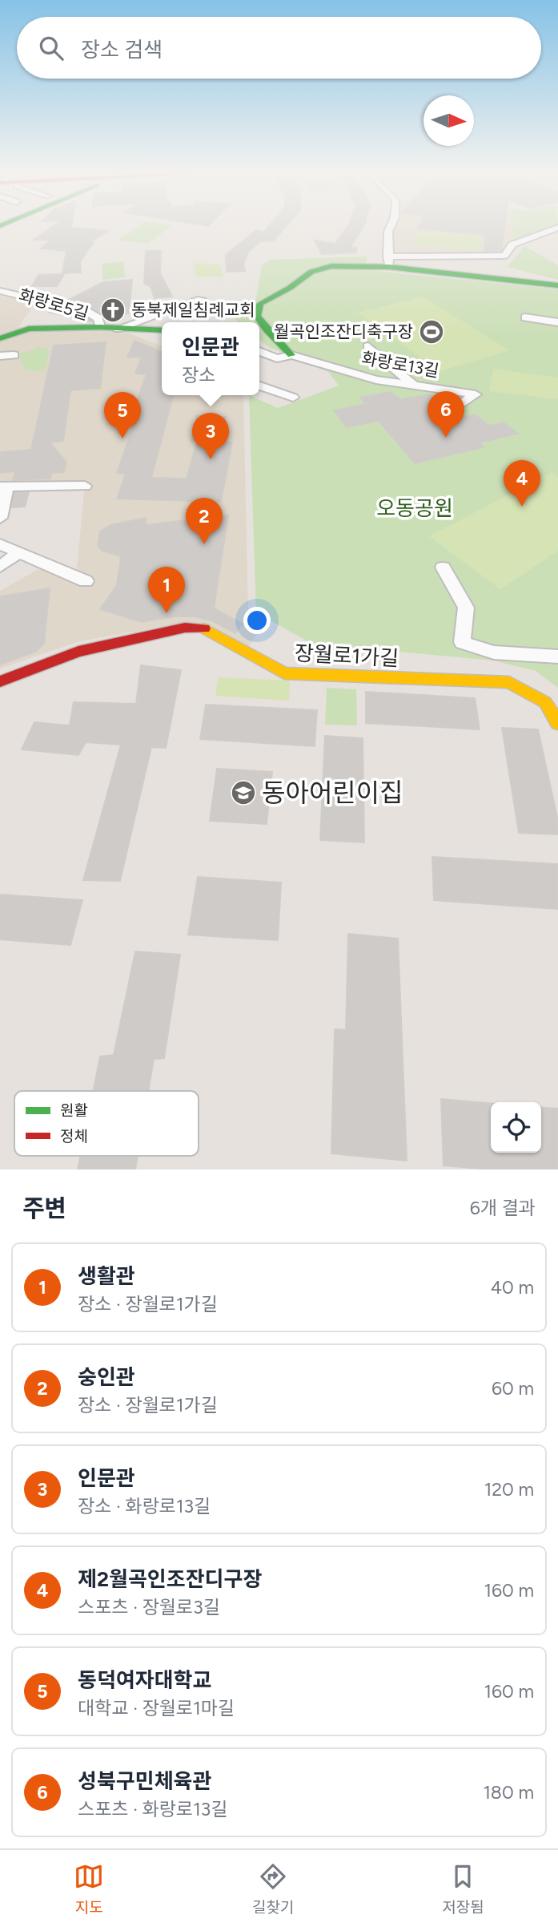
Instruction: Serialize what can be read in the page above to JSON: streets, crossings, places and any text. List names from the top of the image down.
{
  "streets": {
    "street": ["화랑로5길", "화랑로13길", "장월로1가길"]
  },
  "parks": ["오동공원"],
  "places": {
    "church": ["동북제일침례교회"],
    "sports": ["월곡인조잔디축구장"],
    "school or university": ["동아어린이집"]
  },
  "legend": ["원활", "정체"],
  "north": "right",
  "page": {
    "search": "장소 검색",
    "popup": ["인문관", "장소"],
    "pins": [
      "6",
      "5",
      "3",
      "4",
      "2",
      "1"
    ],
    "heading": ["주변", "6개 결과"],
    "list": [
      {
        "mark": "1",
        "name": "생활관",
        "note": "장소 · 장월로1가길",
        "value": "40 m"
      },
      {
        "mark": "2",
        "name": "숭인관",
        "note": "장소 · 장월로1가길",
        "value": "60 m"
      },
      {
        "mark": "3",
        "name": "인문관",
        "note": "장소 · 화랑로13길",
        "value": "120 m"
      },
      {
        "mark": "4",
        "name": "제2월곡인조잔디구장",
        "note": "스포츠 · 장월로3길",
        "value": "160 m"
      },
      {
        "mark": "5",
        "name": "동덕여자대학교",
        "note": "대학교 · 장월로1마길",
        "value": "160 m"
      },
      {
        "mark": "6",
        "name": "성북구민체육관",
        "note": "스포츠 · 화랑로13길",
        "value": "180 m"
      }
    ],
    "nav": ["지도", "길찾기", "저장됨"]
  }
}
